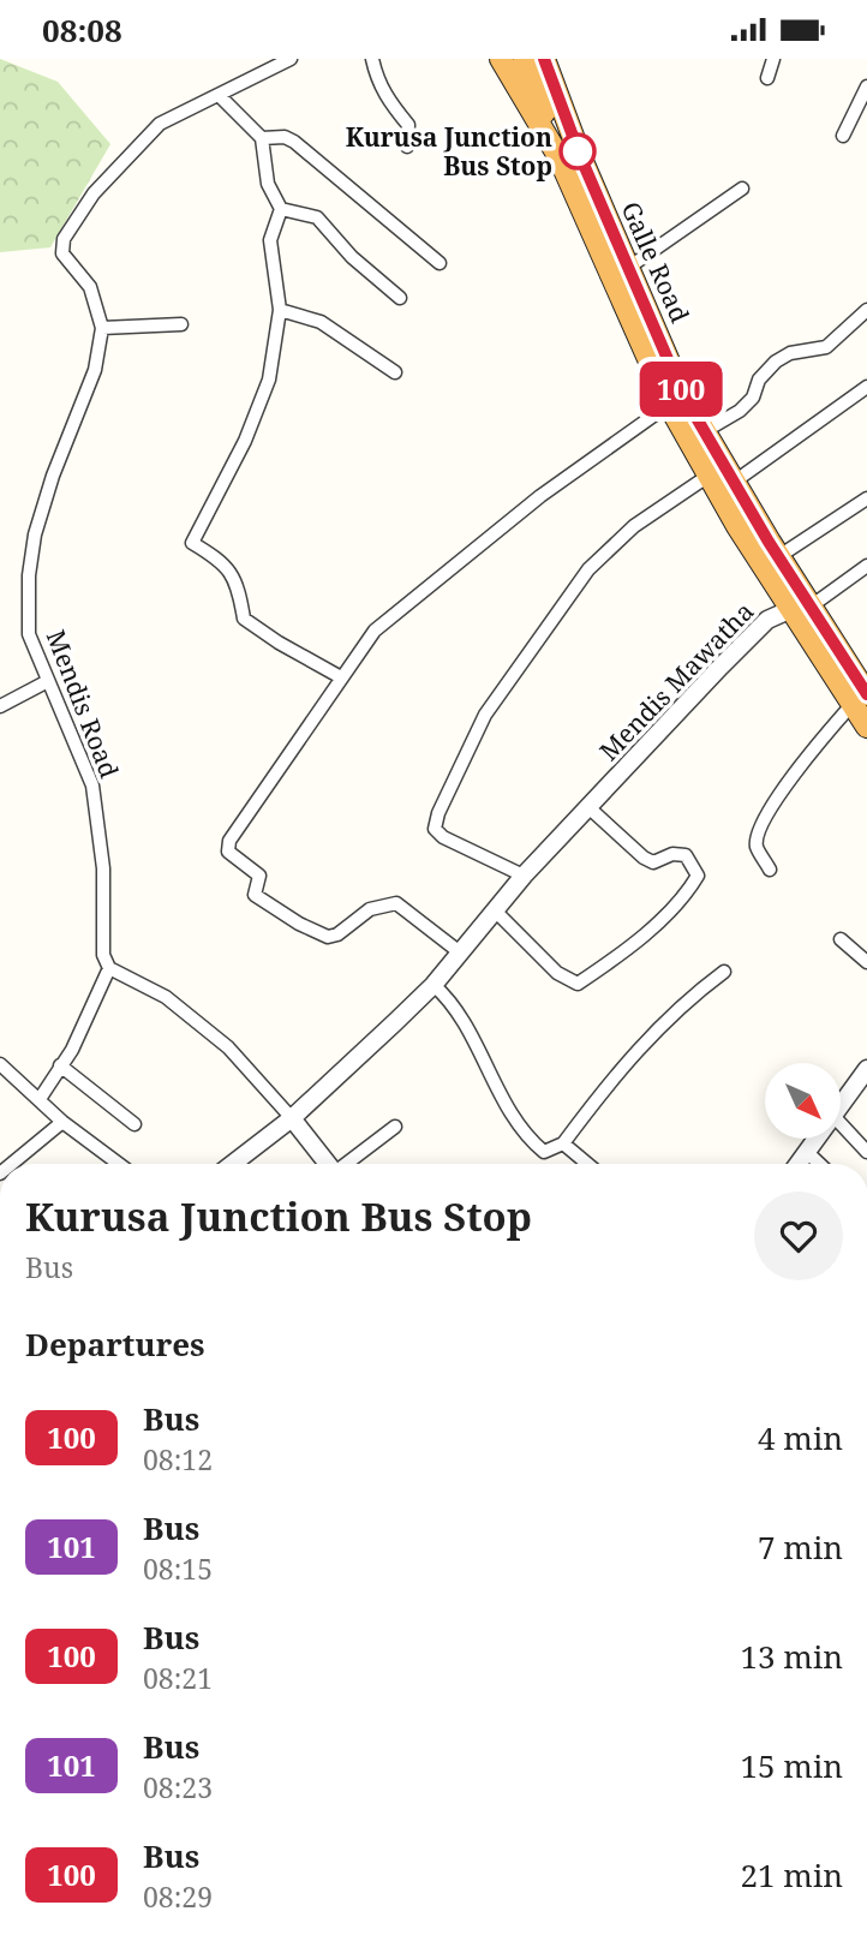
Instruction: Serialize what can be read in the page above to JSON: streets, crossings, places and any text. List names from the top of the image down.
{
  "streets": {
    "highway": ["Galle Road"],
    "street": ["Mendis Mawatha", "Mendis Road"]
  },
  "crossings": [
    ["Galle Road", "Mendis Mawatha"]
  ],
  "places": ["Kurusa Junction Bus Stop"],
  "lines": ["bus line 100"],
  "north": "bottom right",
  "page": {
    "status": "08:08",
    "on_map": "100",
    "heading": [
      ["Kurusa Junction Bus Stop", "Bus"],
      "Departures"
    ],
    "list": [
      {
        "mark": "100",
        "name": "Bus",
        "note": "08:12",
        "value": "4 min"
      },
      {
        "mark": "101",
        "name": "Bus",
        "note": "08:15",
        "value": "7 min"
      },
      {
        "mark": "100",
        "name": "Bus",
        "note": "08:21",
        "value": "13 min"
      },
      {
        "mark": "101",
        "name": "Bus",
        "note": "08:23",
        "value": "15 min"
      },
      {
        "mark": "100",
        "name": "Bus",
        "note": "08:29",
        "value": "21 min"
      }
    ]
  }
}
